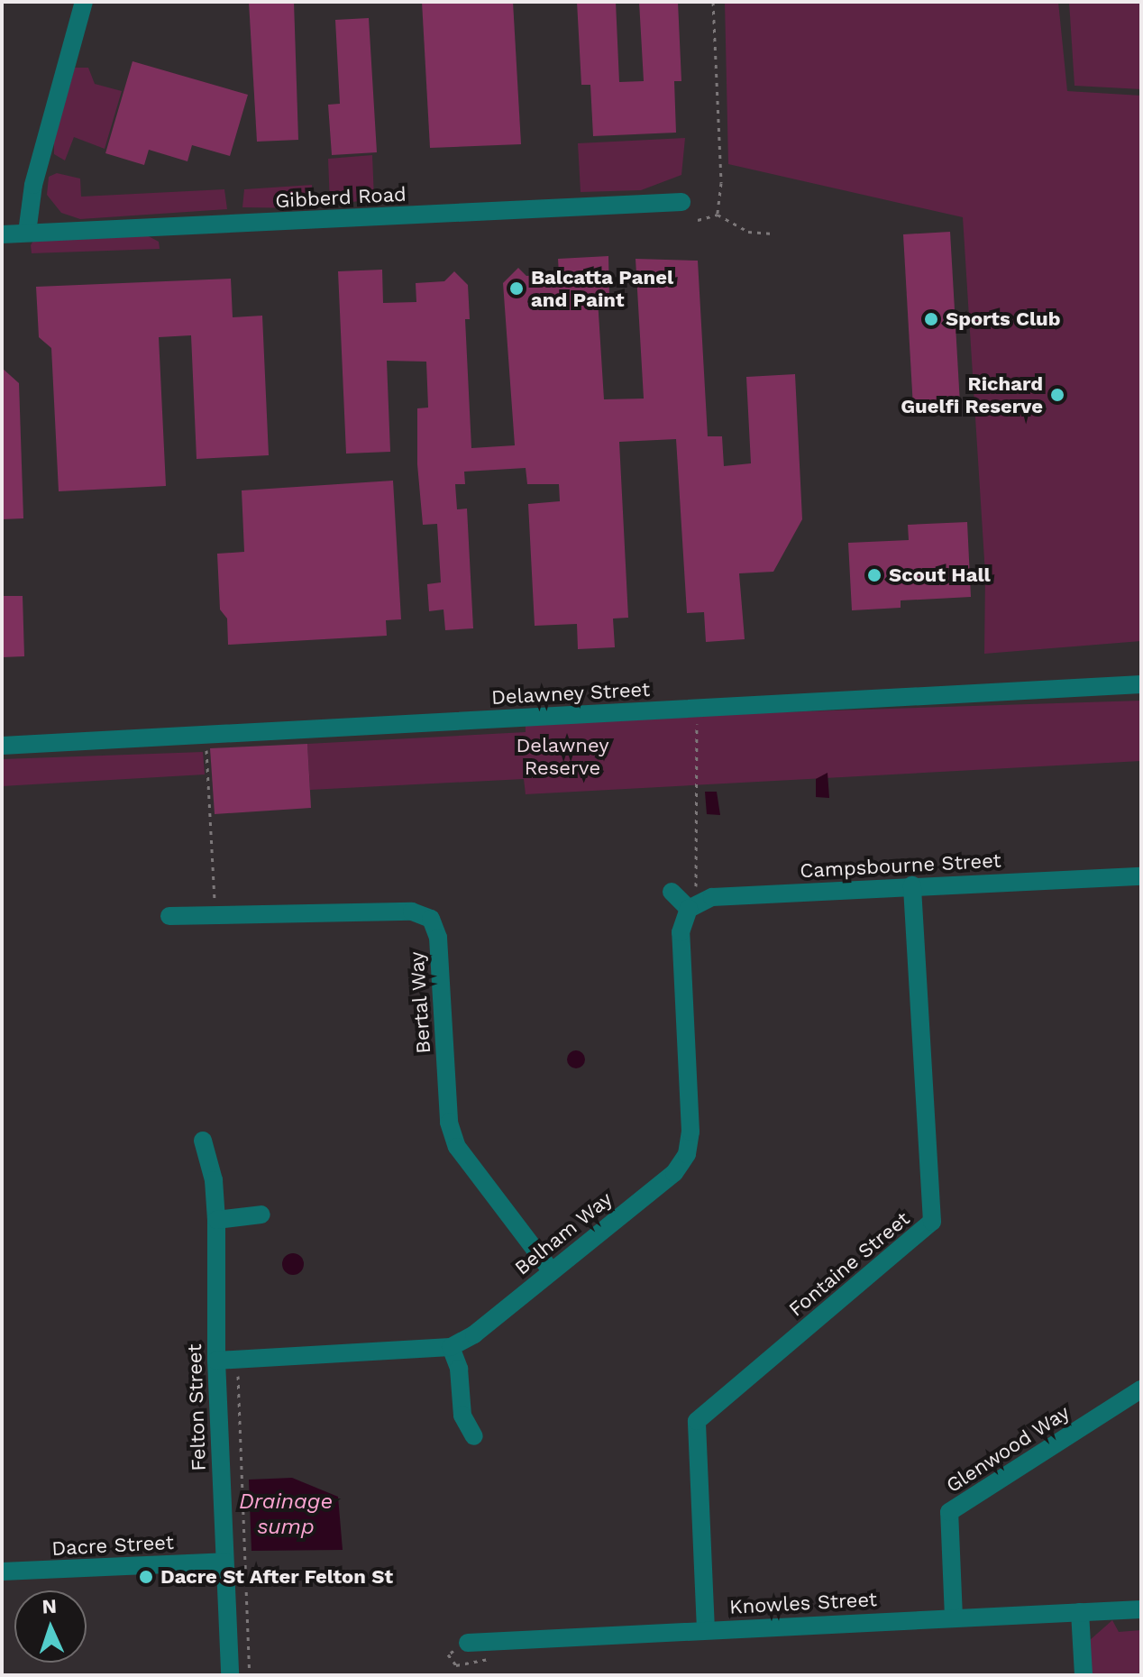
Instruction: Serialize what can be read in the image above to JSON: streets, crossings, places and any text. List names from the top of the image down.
{
  "streets": {
    "street": [
      "Gibberd Road",
      "Delawney Street",
      "Campsbourne Street",
      "Bertal Way",
      "Belham Way",
      "Fontaine Street",
      "Felton Street",
      "Glenwood Way",
      "Dacre Street",
      "Knowles Street"
    ]
  },
  "crossings": [
    ["Campsbourne Street", "Belham Way"],
    ["Campsbourne Street", "Fontaine Street"],
    ["Bertal Way", "Belham Way"],
    ["Belham Way", "Felton Street"],
    ["Fontaine Street", "Knowles Street"],
    ["Felton Street", "Dacre Street"],
    ["Glenwood Way", "Knowles Street"]
  ],
  "water": ["Drainage sump"],
  "parks": ["Delawney Reserve"],
  "places": [
    "Balcatta Panel and Paint",
    "Sports Club",
    "Richard Guelfi Reserve",
    "Scout Hall",
    "Dacre St After Felton St"
  ],
  "north": "top"
}
